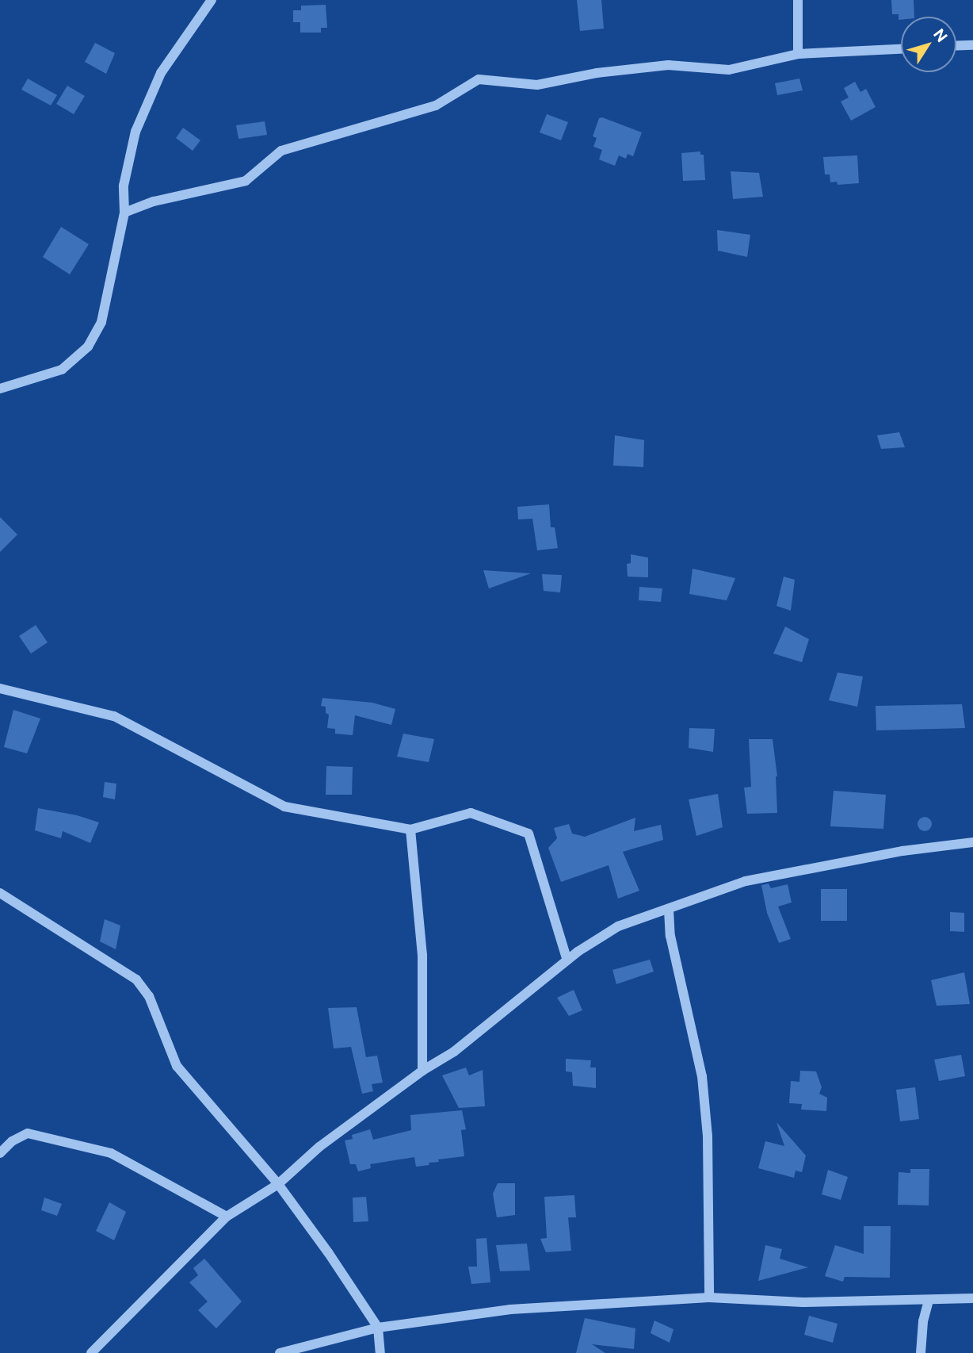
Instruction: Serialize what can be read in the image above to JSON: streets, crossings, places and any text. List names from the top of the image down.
{
  "north": "top right"
}
